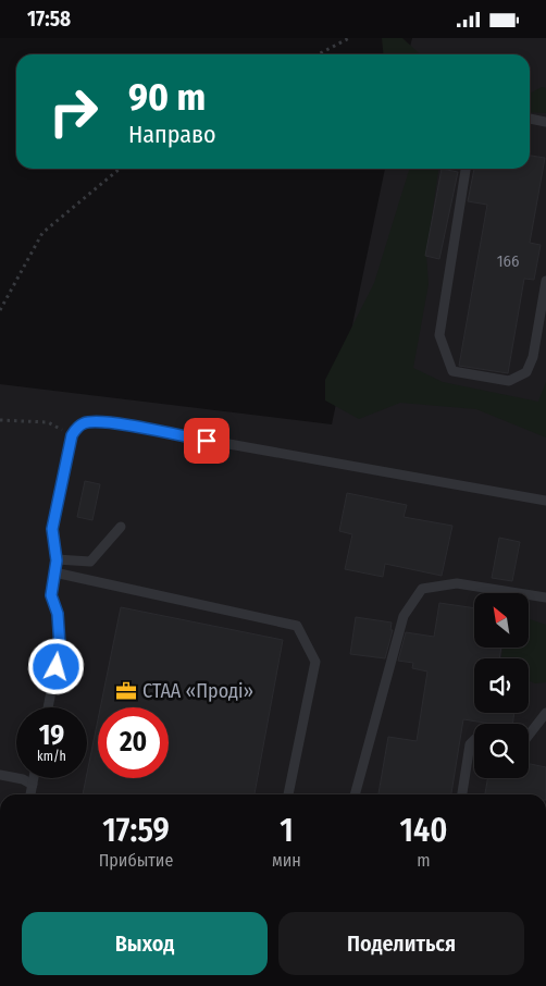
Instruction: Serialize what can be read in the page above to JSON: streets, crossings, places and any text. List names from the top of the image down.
{
  "places": {
    "office": ["СТАА «Проді»"]
  },
  "house_numbers": ["166"],
  "north": "top left",
  "page": {
    "status": "17:58",
    "turn": ["90 m", "Направо"],
    "speed": "19 km/h",
    "limit": "20",
    "eta": [
      "17:59",
      "Прибытие",
      "1",
      "мин",
      "140",
      "m"
    ],
    "buttons": ["Выход", "Поделиться"]
  }
}
